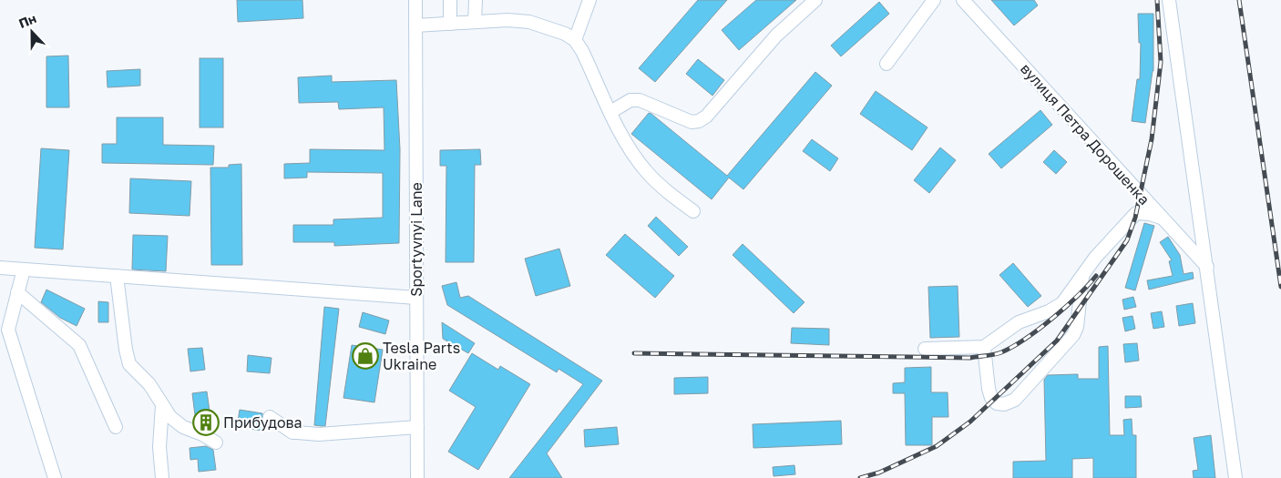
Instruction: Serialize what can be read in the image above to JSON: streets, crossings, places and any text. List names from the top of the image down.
{
  "streets": {
    "street": ["вулиця Петра Дорошенка", "Sportyvnyi Lane"]
  },
  "places": {
    "shop": ["Tesla Parts Ukraine"],
    "building": ["Прибудова"]
  },
  "north": "top"
}
